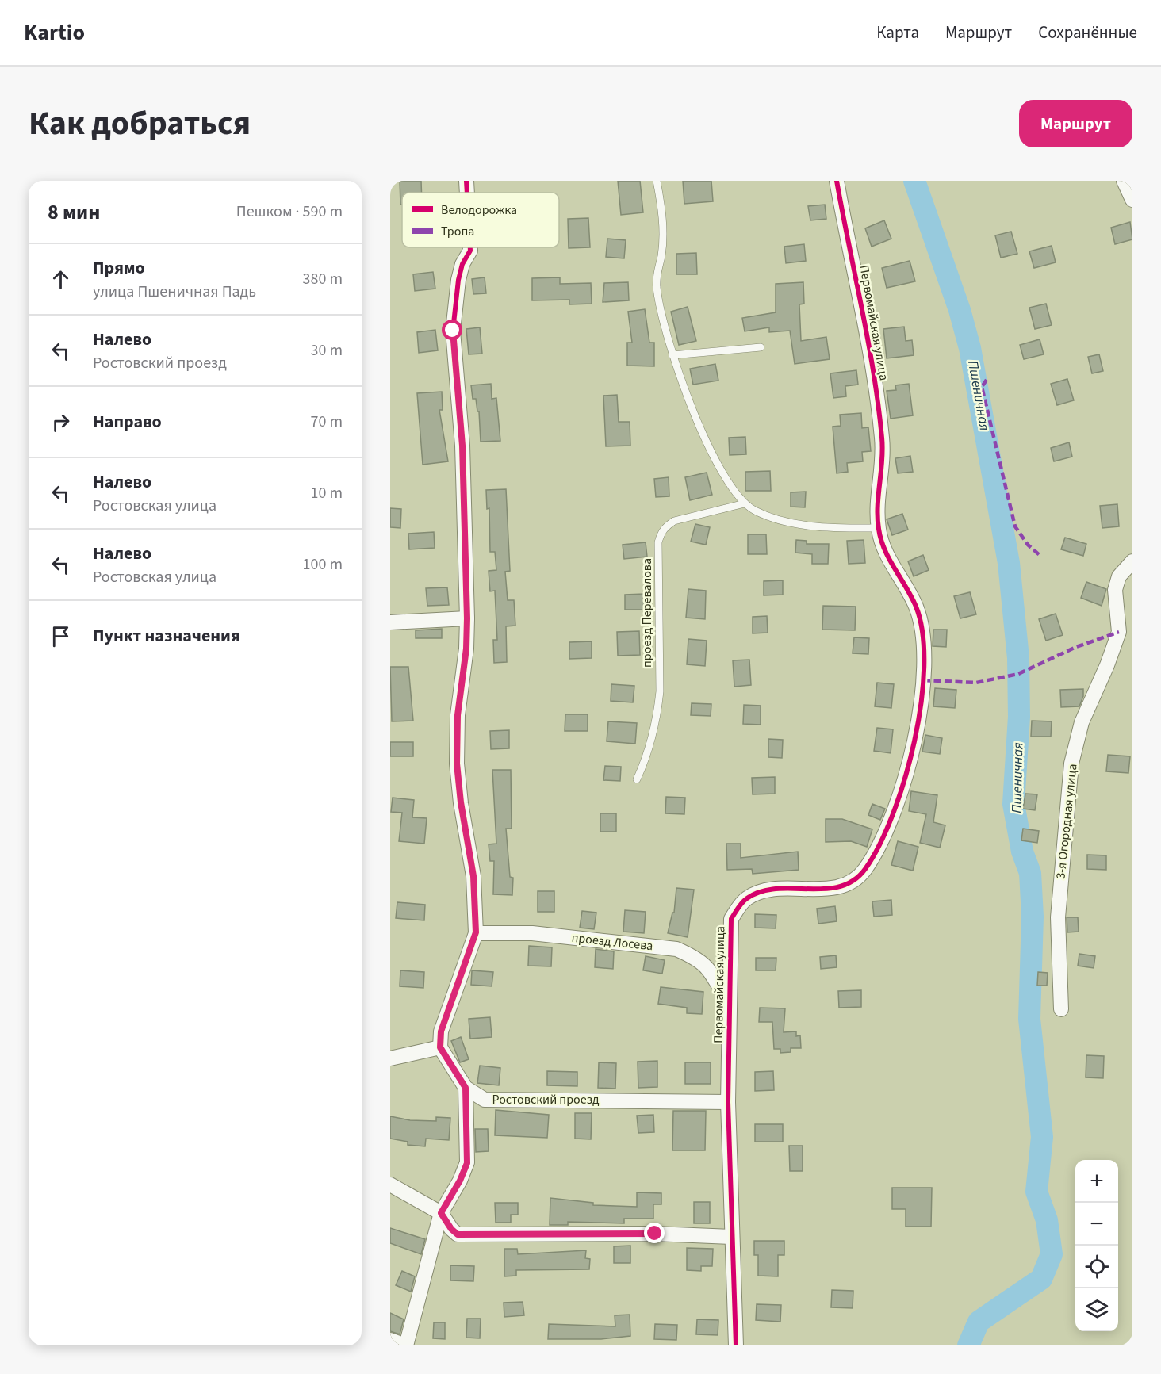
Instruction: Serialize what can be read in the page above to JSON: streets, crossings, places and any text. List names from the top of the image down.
{
  "streets": {
    "street": [
      "Первомайская улица",
      "3-я Огородная улица",
      "проезд Лосева",
      "Ростовский проезд"
    ],
    "lane": ["проезд Перевалова"]
  },
  "crossings": [
    ["Первомайская улица", "проезд Лосева"],
    ["Первомайская улица", "Ростовский проезд"]
  ],
  "water": ["Пшеничная"],
  "legend": ["Велодорожка", "Тропа"],
  "page": {
    "header": "Kartio",
    "nav": ["Карта", "Маршрут", "Сохранённые"],
    "title": "Как добраться",
    "buttons": "Маршрут",
    "heading": ["8 мин", "Пешком · 590 m"],
    "list": [
      ["Прямо", "улица Пшеничная Падь", "380 m"],
      ["Налево", "Ростовский проезд", "30 m"],
      ["Направо", "70 m"],
      ["Налево", "Ростовская улица", "10 m"],
      ["Налево", "Ростовская улица", "100 m"],
      "Пункт назначения"
    ],
    "map_buttons": ["+", "−"]
  }
}
